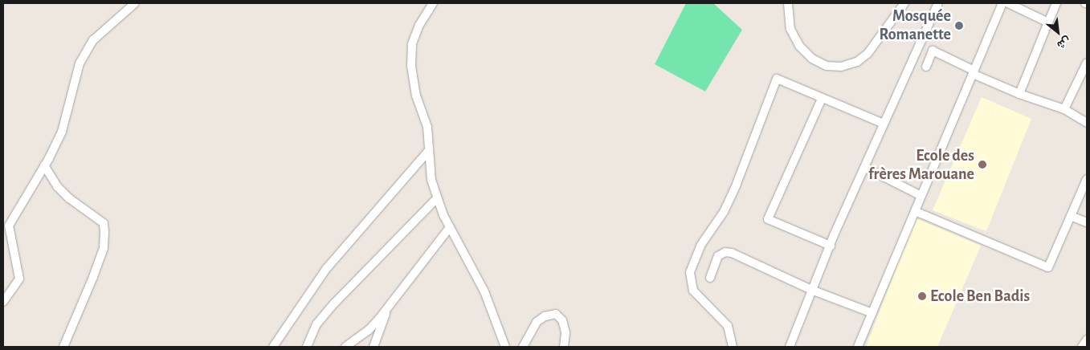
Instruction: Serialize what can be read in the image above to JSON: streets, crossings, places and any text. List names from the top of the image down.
{
  "places": ["Mosquée Romanette", "Ecole des frères Marouane", "Ecole Ben Badis"],
  "north": "bottom right"
}
